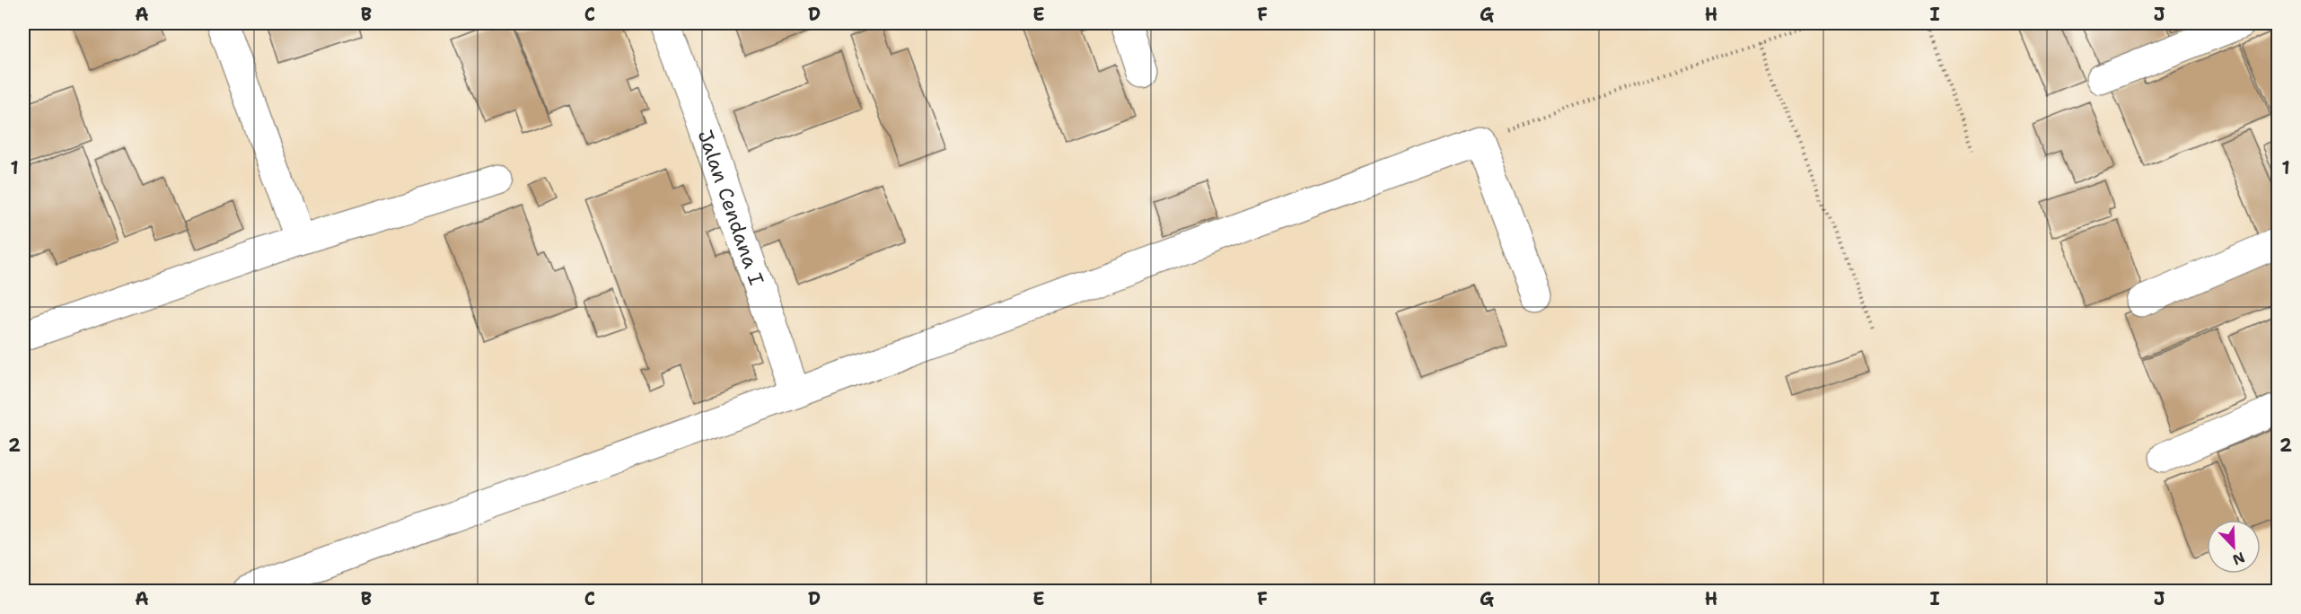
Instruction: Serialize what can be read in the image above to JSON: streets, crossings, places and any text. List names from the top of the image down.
{
  "streets": {
    "street": ["Jalan Cendana I"]
  },
  "north": "bottom right",
  "grid": {
    "columns": [
      "A",
      "B",
      "C",
      "D",
      "E",
      "F",
      "G",
      "H",
      "I",
      "J"
    ],
    "rows": ["1", "2"]
  }
}
